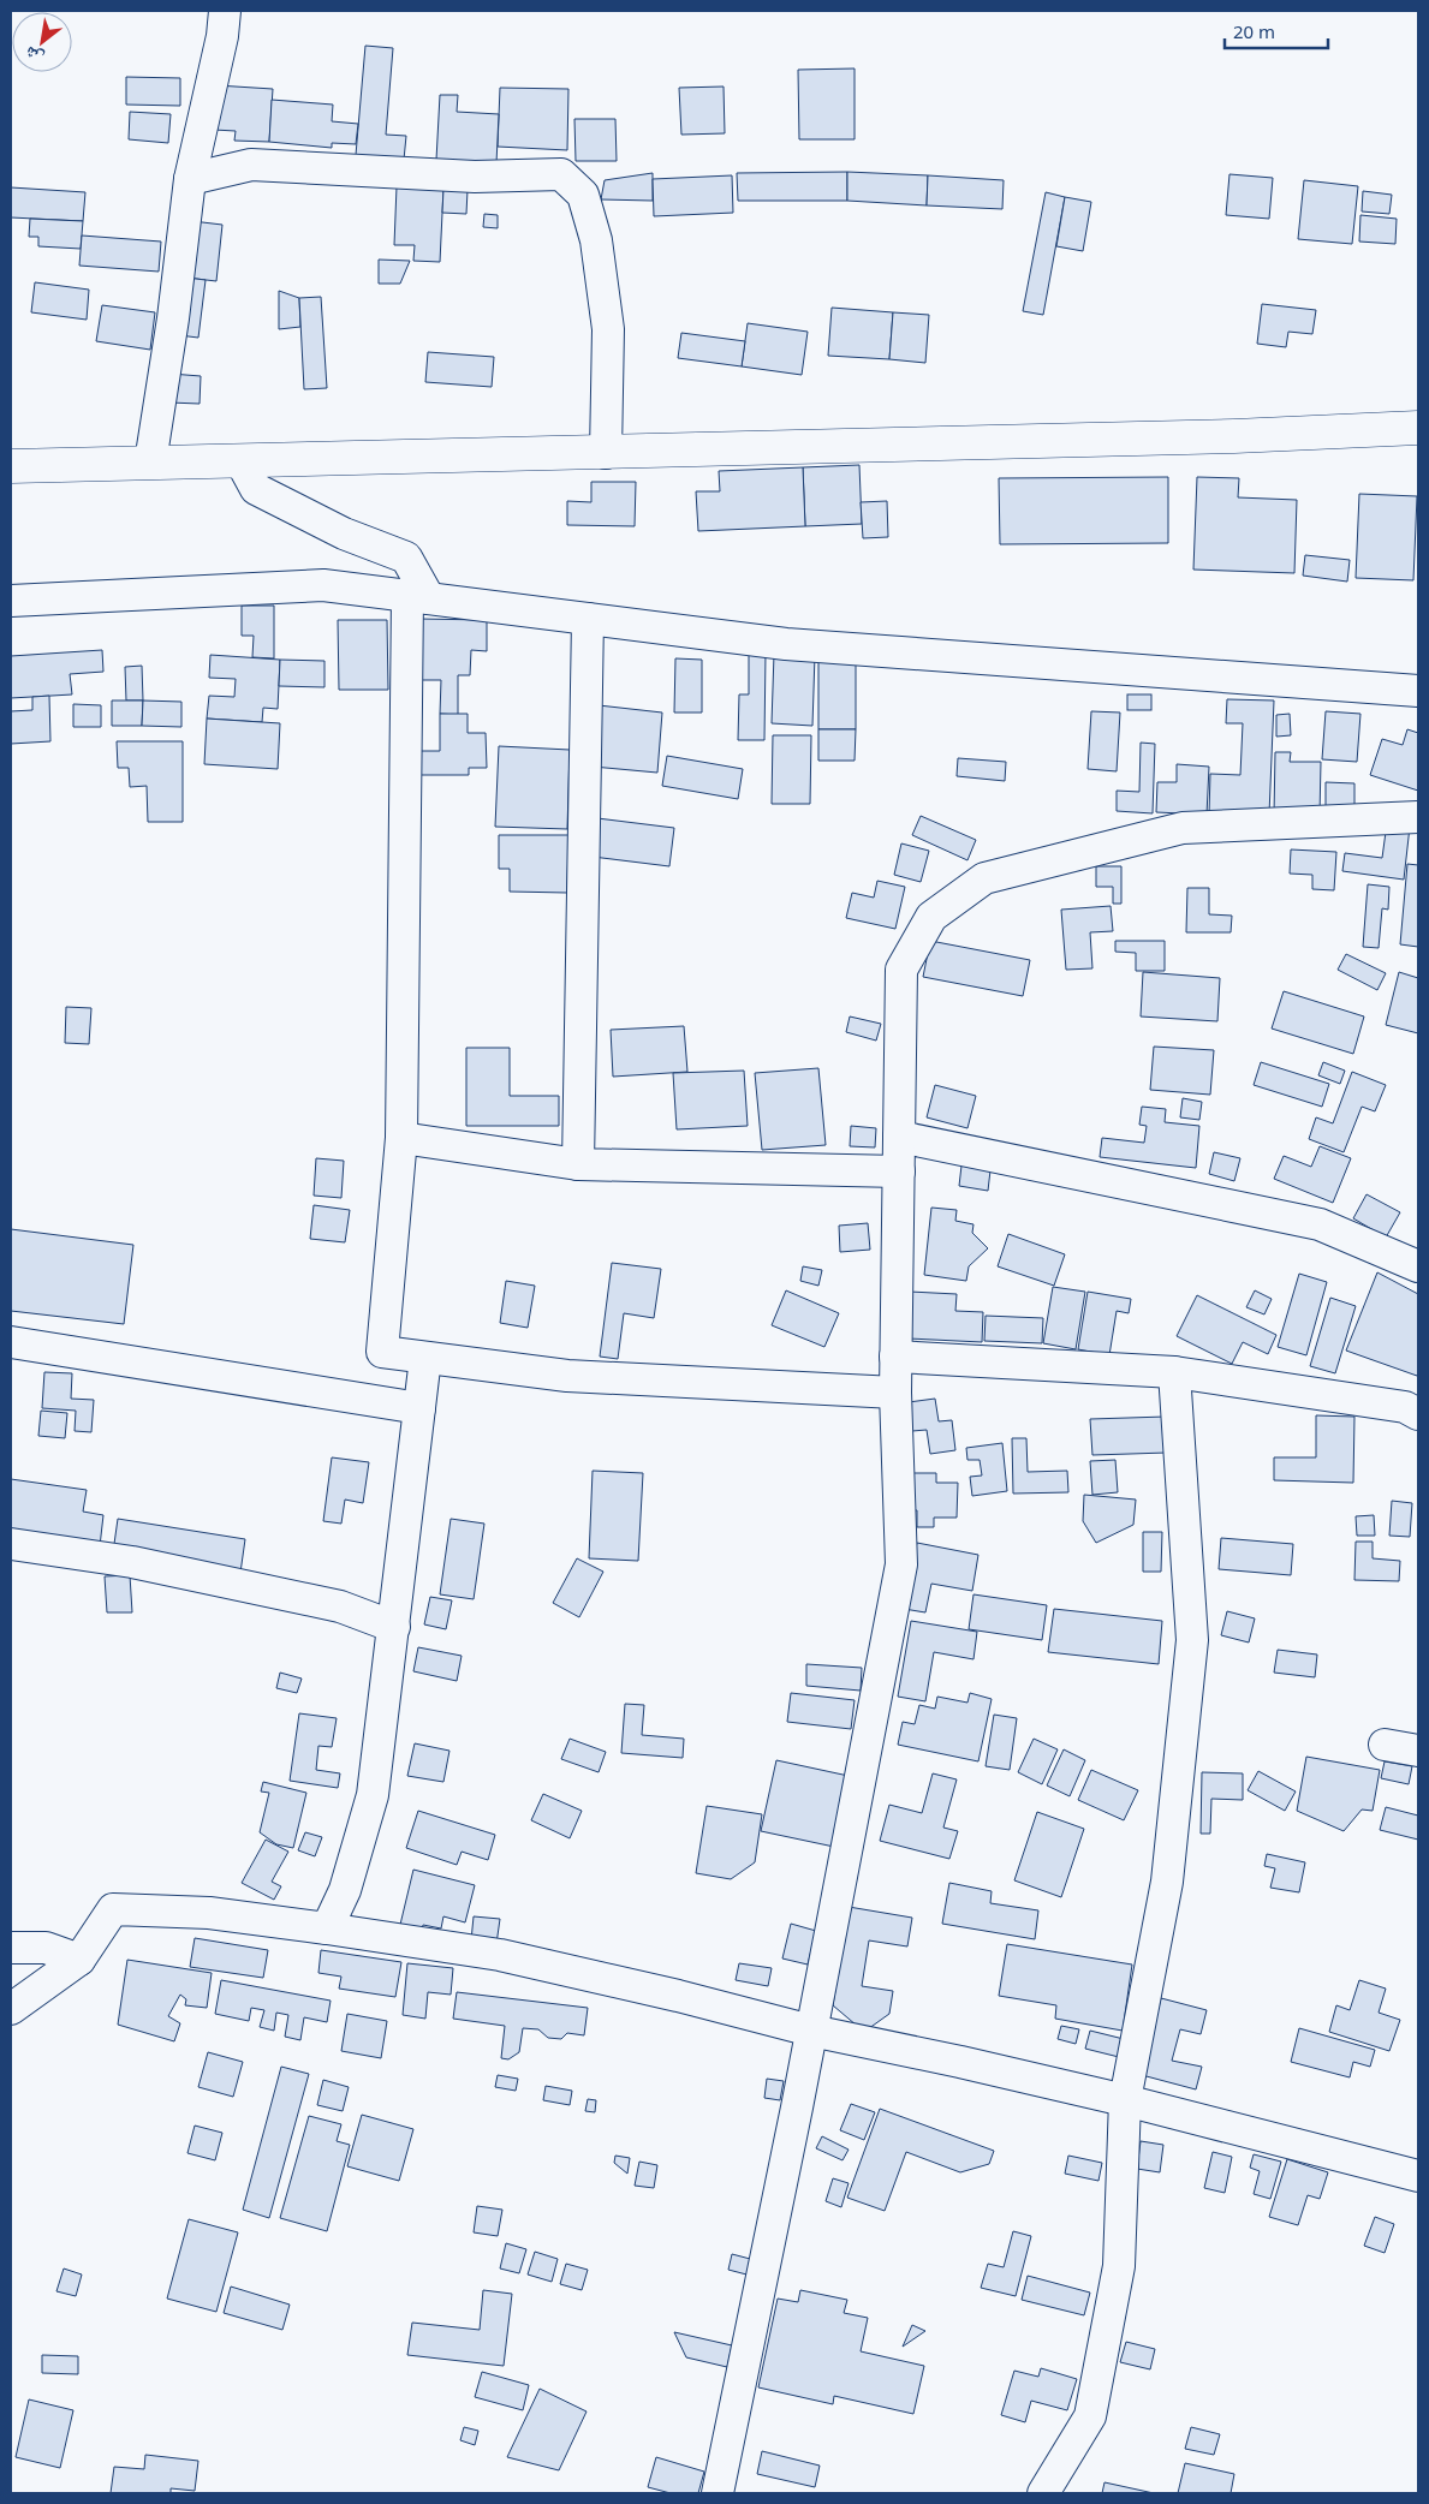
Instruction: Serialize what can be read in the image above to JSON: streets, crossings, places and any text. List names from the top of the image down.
{
  "scale_bar": "20 m",
  "north": "bottom left"
}
